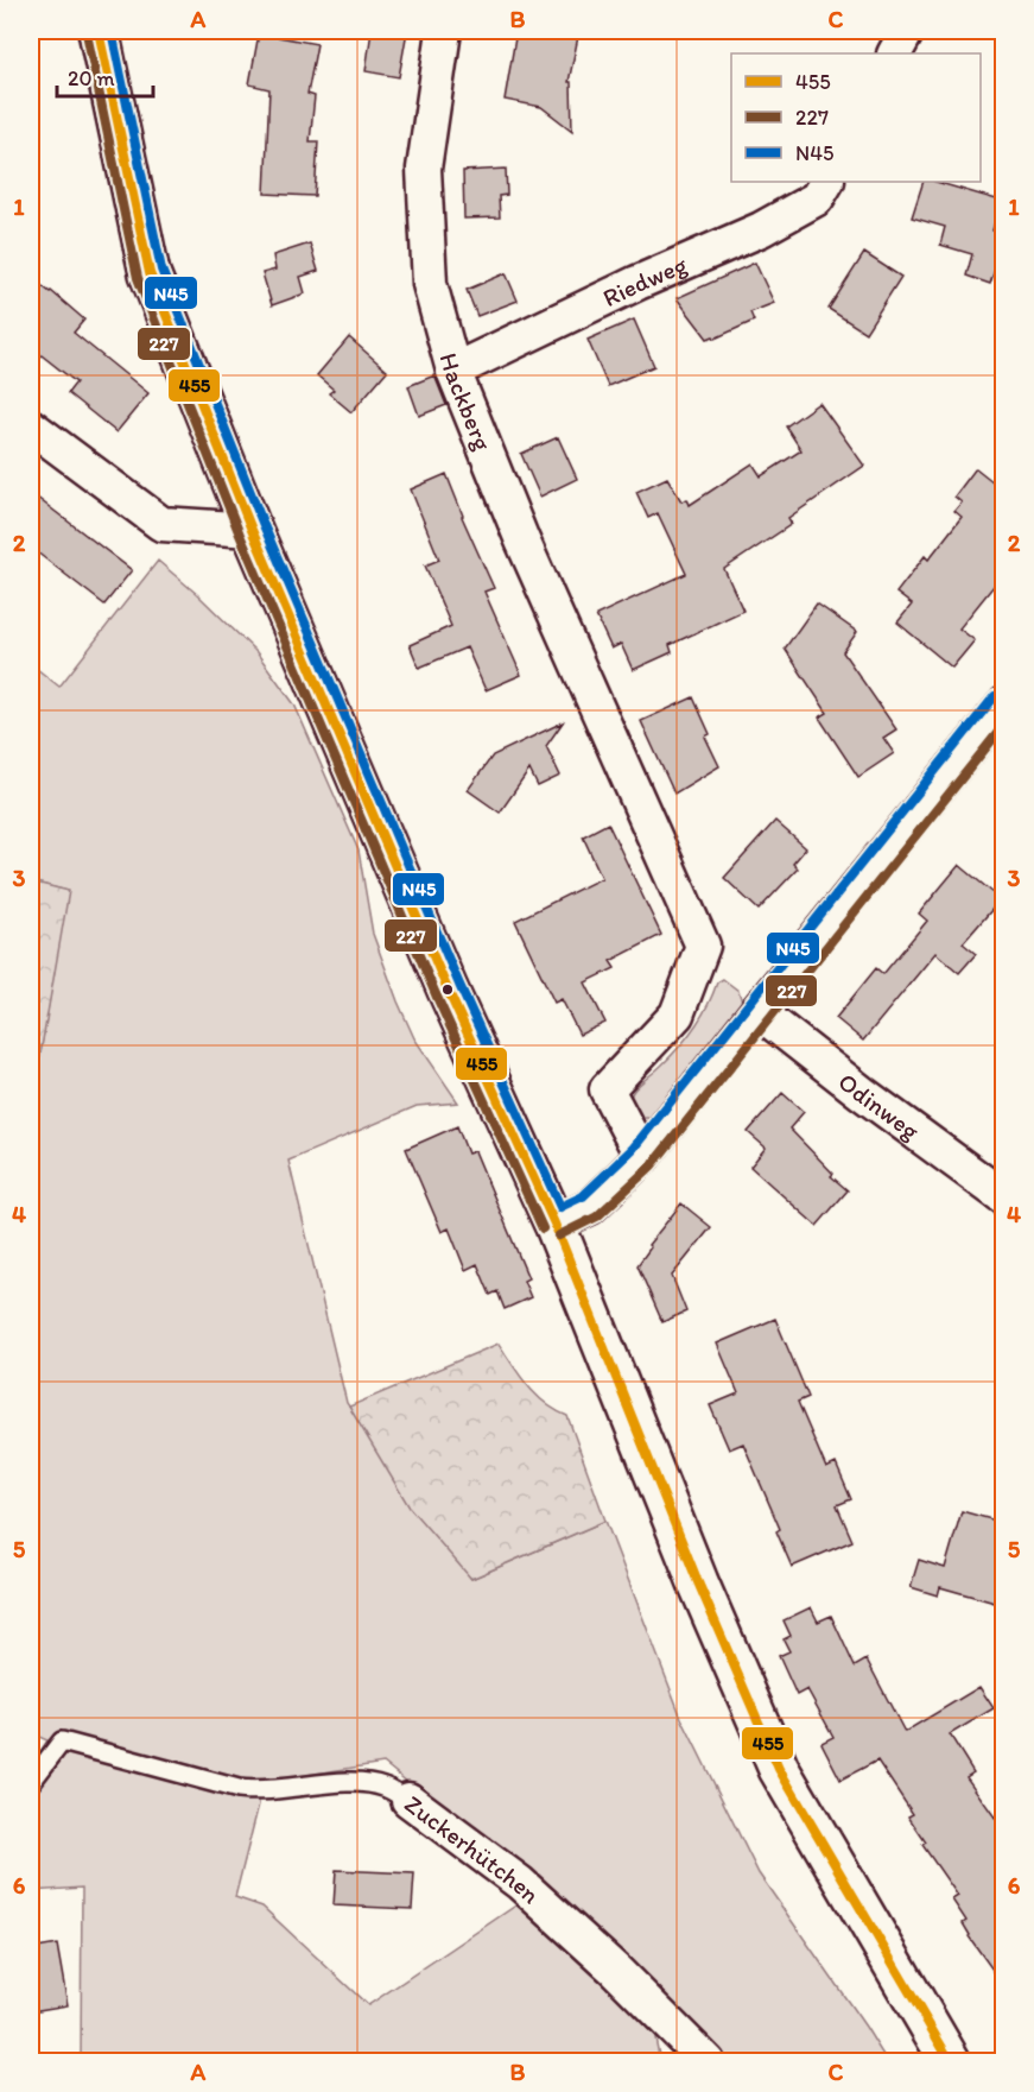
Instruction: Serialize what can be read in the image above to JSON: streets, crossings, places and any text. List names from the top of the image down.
{
  "streets": {
    "street": [
      "Riedweg",
      "Hackberg",
      "Odinweg",
      "Zuckerhütchen"
    ]
  },
  "crossings": [
    ["Riedweg", "Hackberg"]
  ],
  "lines": ["transit line 455", "transit line N45", "transit line 227"],
  "legend": ["455", "227", "N45"],
  "scale_bar": "20 m",
  "grid": {
    "columns": ["A", "B", "C"],
    "rows": [
      "1",
      "2",
      "3",
      "4",
      "5",
      "6"
    ]
  }
}
